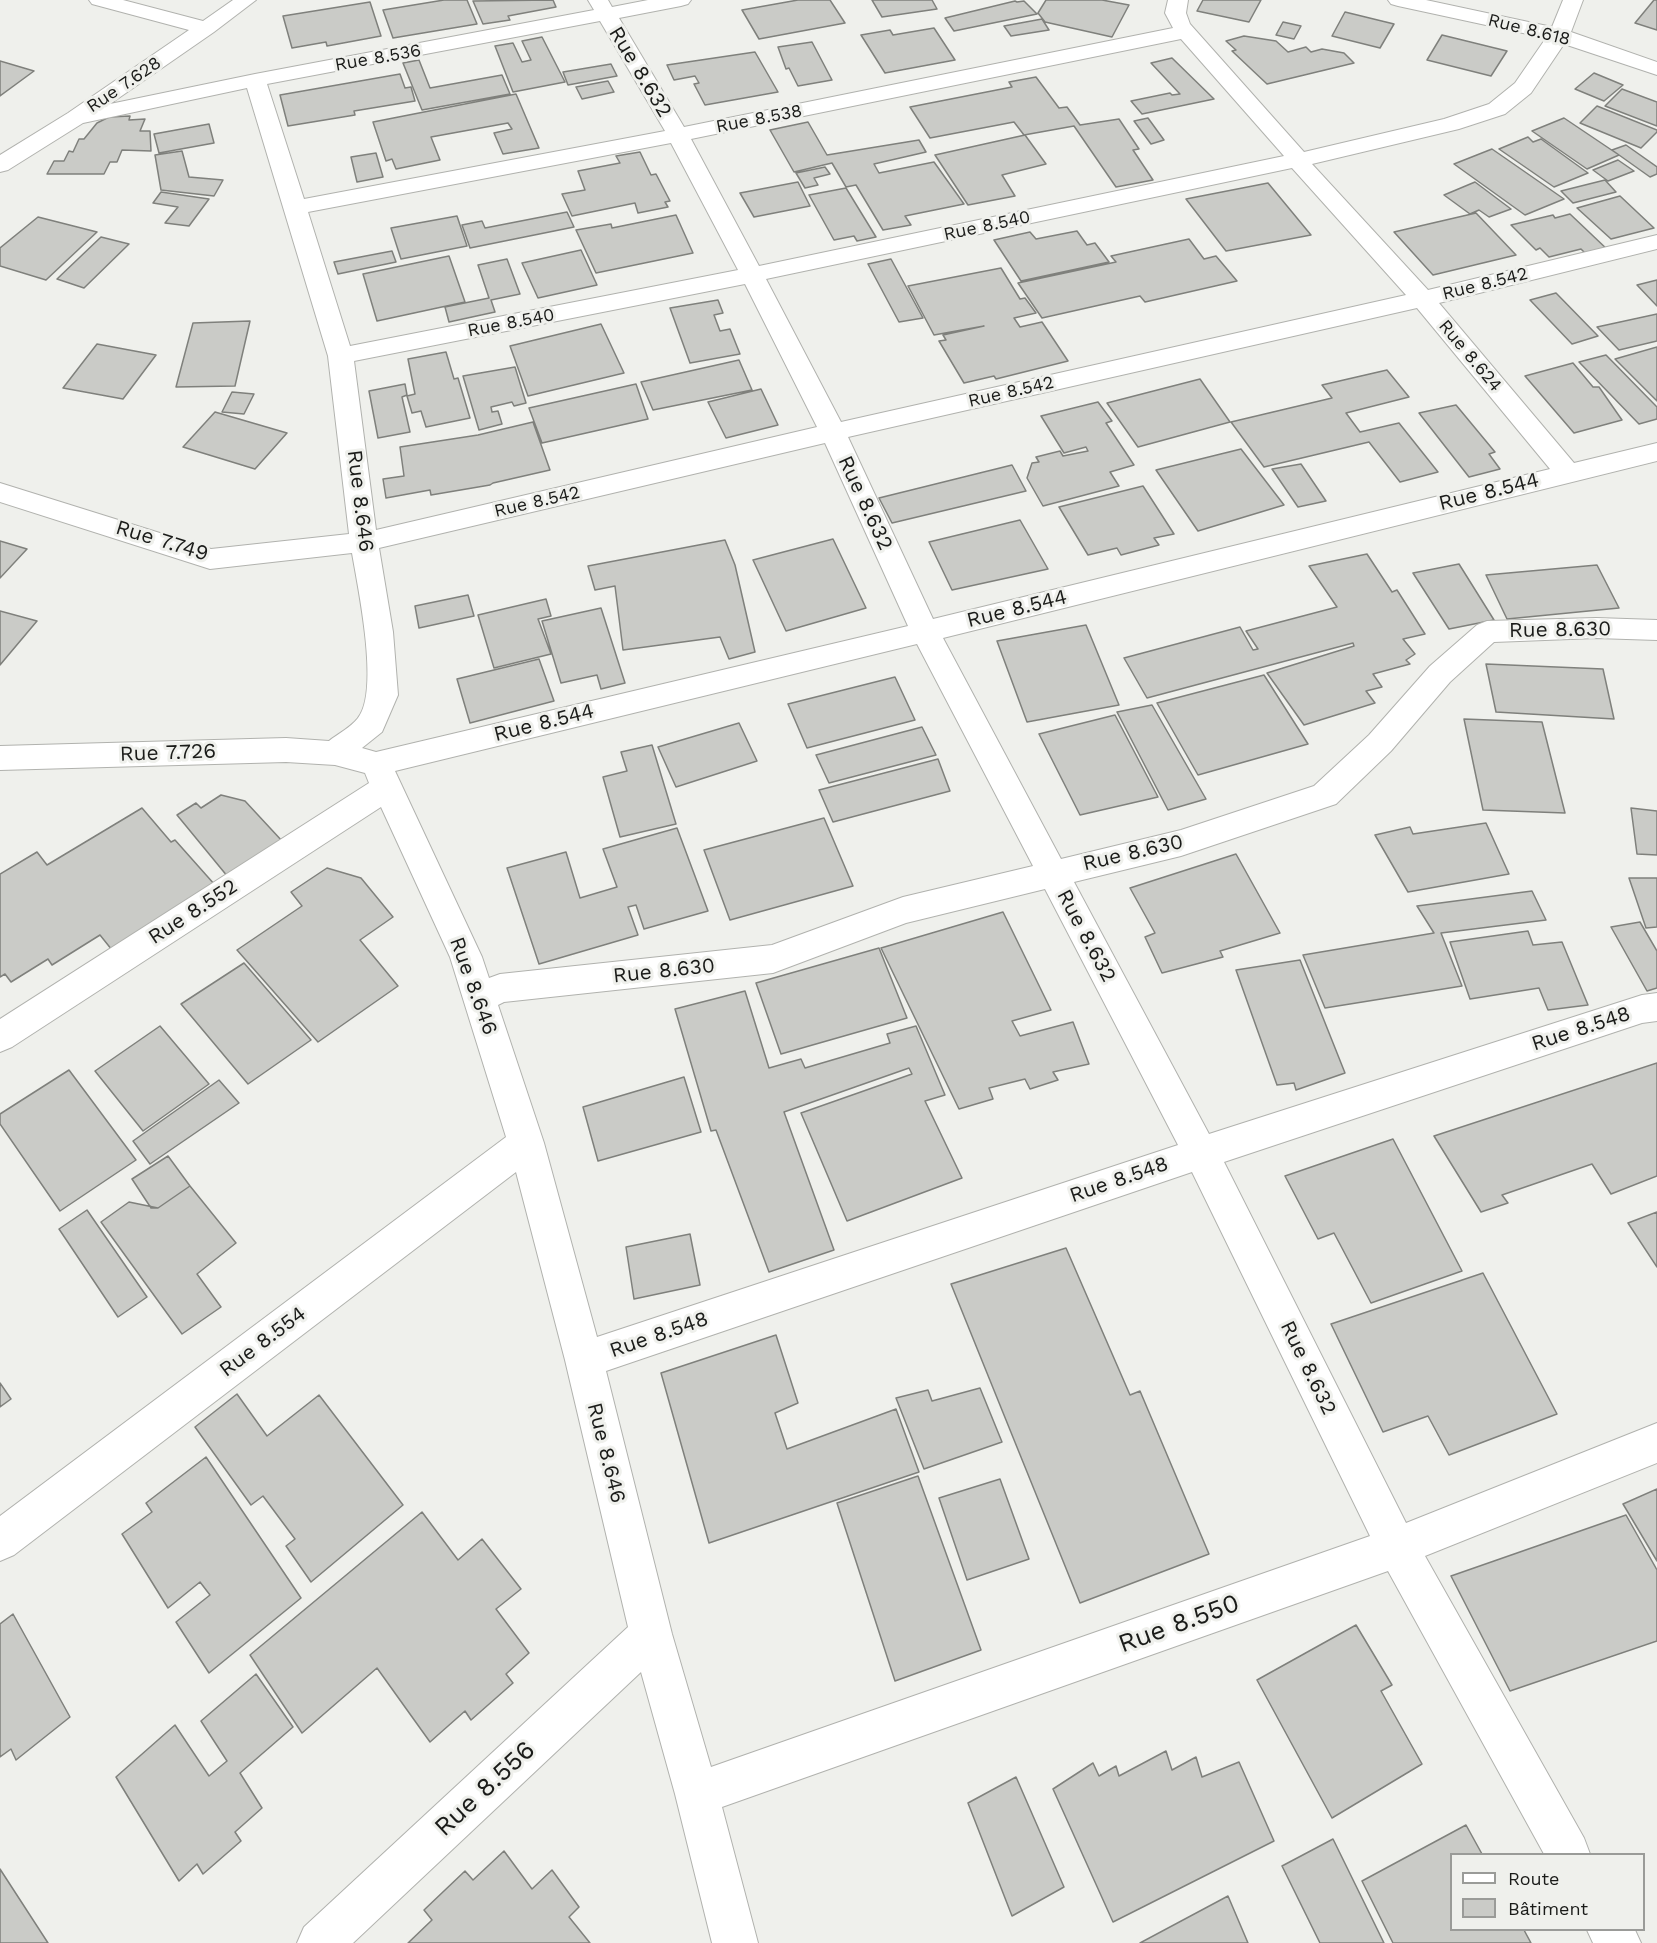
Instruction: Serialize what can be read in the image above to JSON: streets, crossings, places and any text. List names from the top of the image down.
{
  "streets": {
    "street": [
      "Rue 8.618",
      "Rue 8.536",
      "Rue 8.632",
      "Rue 7.628",
      "Rue 8.538",
      "Rue 8.540",
      "Rue 8.542",
      "Rue 8.624",
      "Rue 8.544",
      "Rue 8.646",
      "Rue 7.749",
      "Rue 8.630",
      "Rue 7.726",
      "Rue 8.552",
      "Rue 8.548",
      "Rue 8.554",
      "Rue 8.550",
      "Rue 8.556"
    ]
  },
  "crossings": [
    ["Rue 8.618", "Rue 8.540"],
    ["Rue 8.536", "Rue 8.632"],
    ["Rue 8.536", "Rue 7.628"],
    ["Rue 8.536", "Rue 8.646"],
    ["Rue 8.632", "Rue 8.538"],
    ["Rue 8.632", "Rue 8.540"],
    ["Rue 8.632", "Rue 8.542"],
    ["Rue 8.632", "Rue 8.544"],
    ["Rue 8.632", "Rue 8.630"],
    ["Rue 8.632", "Rue 8.548"],
    ["Rue 8.632", "Rue 8.550"],
    ["Rue 8.538", "Rue 8.624"],
    ["Rue 8.538", "Rue 8.646"],
    ["Rue 8.540", "Rue 8.624"],
    ["Rue 8.540", "Rue 8.646"],
    ["Rue 8.542", "Rue 8.624"],
    ["Rue 8.542", "Rue 8.646"],
    ["Rue 8.542", "Rue 7.749"],
    ["Rue 8.624", "Rue 8.544"],
    ["Rue 8.544", "Rue 8.646"],
    ["Rue 8.544", "Rue 8.552"],
    ["Rue 8.646", "Rue 7.749"],
    ["Rue 8.646", "Rue 8.630"],
    ["Rue 8.646", "Rue 7.726"],
    ["Rue 8.646", "Rue 8.552"],
    ["Rue 8.646", "Rue 8.548"],
    ["Rue 8.646", "Rue 8.554"],
    ["Rue 8.646", "Rue 8.550"],
    ["Rue 8.646", "Rue 8.556"]
  ],
  "legend": ["Route", "Bâtiment"]
}
